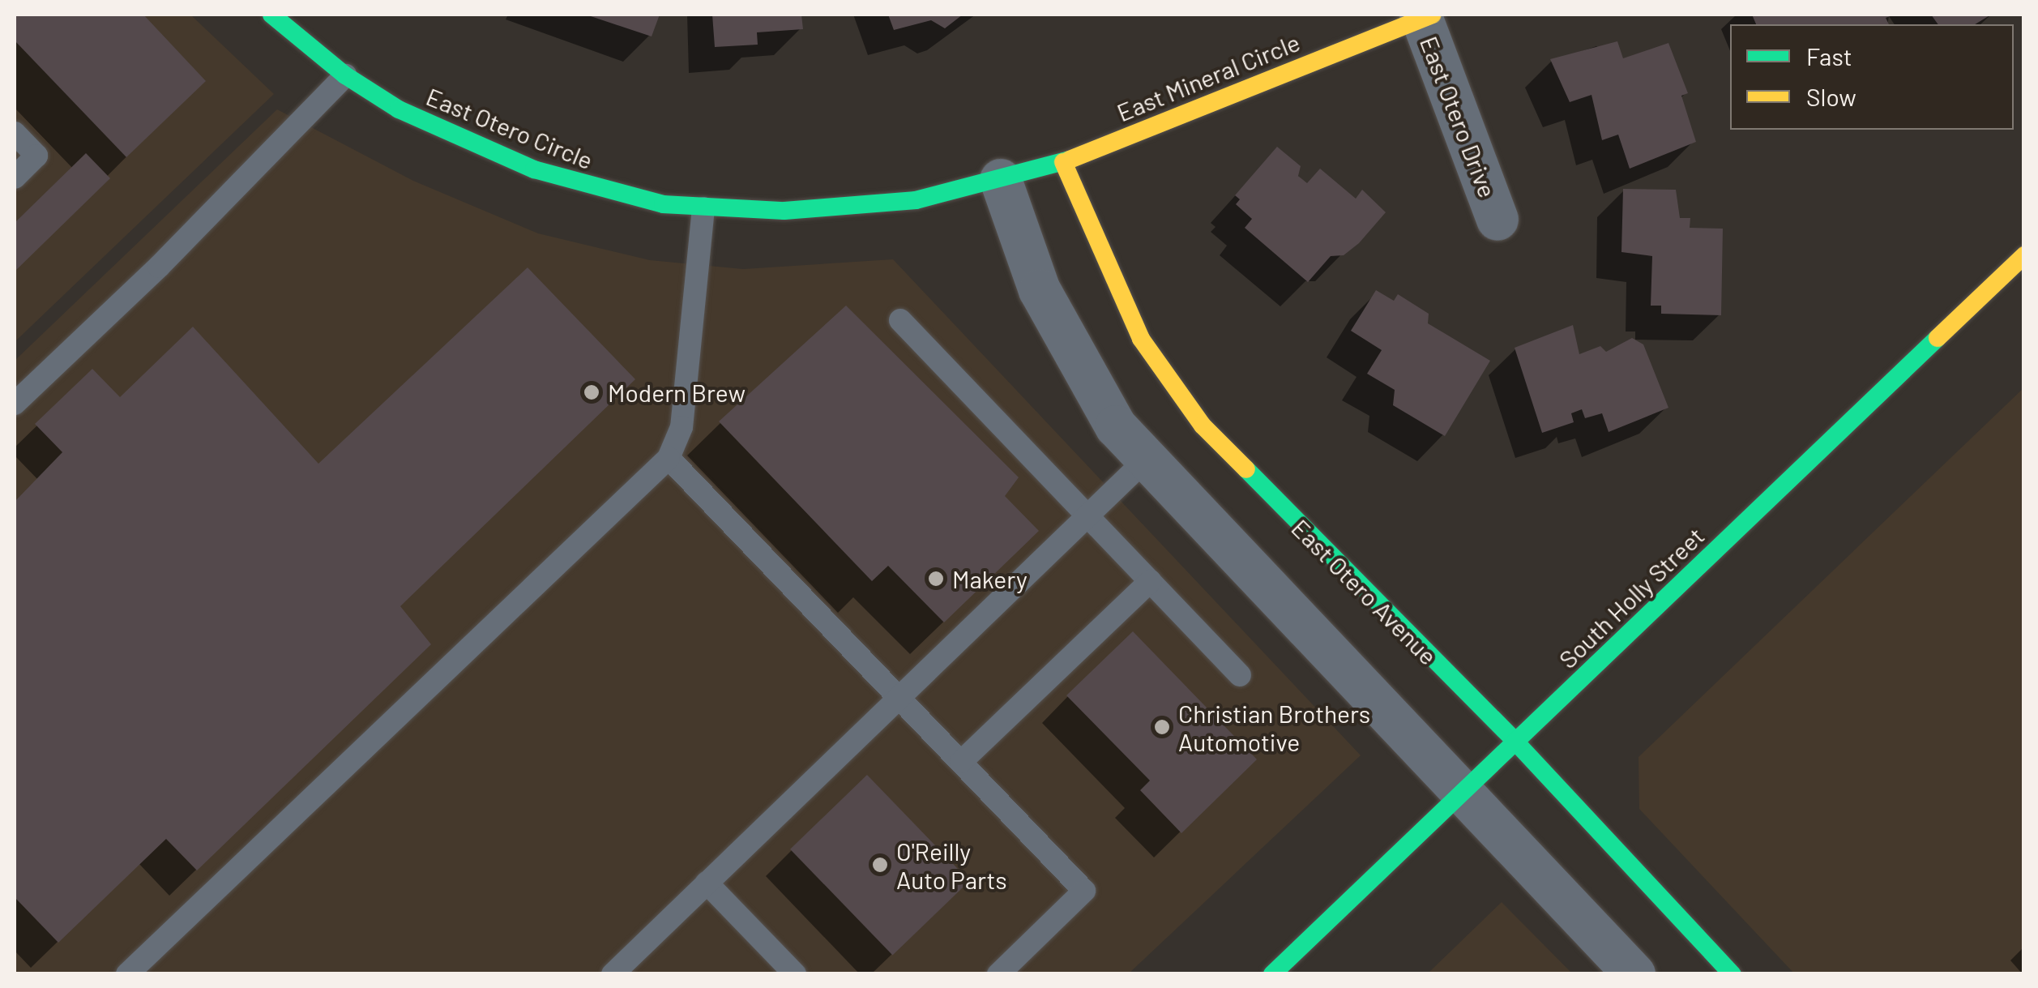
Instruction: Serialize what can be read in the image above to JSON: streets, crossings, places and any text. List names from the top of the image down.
{
  "streets": {
    "street": [
      "East Mineral Circle",
      "East Otero Drive",
      "East Otero Circle",
      "East Otero Avenue",
      "South Holly Street"
    ]
  },
  "crossings": [
    ["East Mineral Circle", "East Otero Drive"],
    ["East Mineral Circle", "East Otero Circle"],
    ["East Mineral Circle", "East Otero Avenue"],
    ["East Otero Avenue", "South Holly Street"]
  ],
  "places": [
    "Modern Brew",
    "Makery",
    "Christian Brothers Automotive",
    "O'Reilly Auto Parts"
  ],
  "legend": ["Fast", "Slow"]
}
